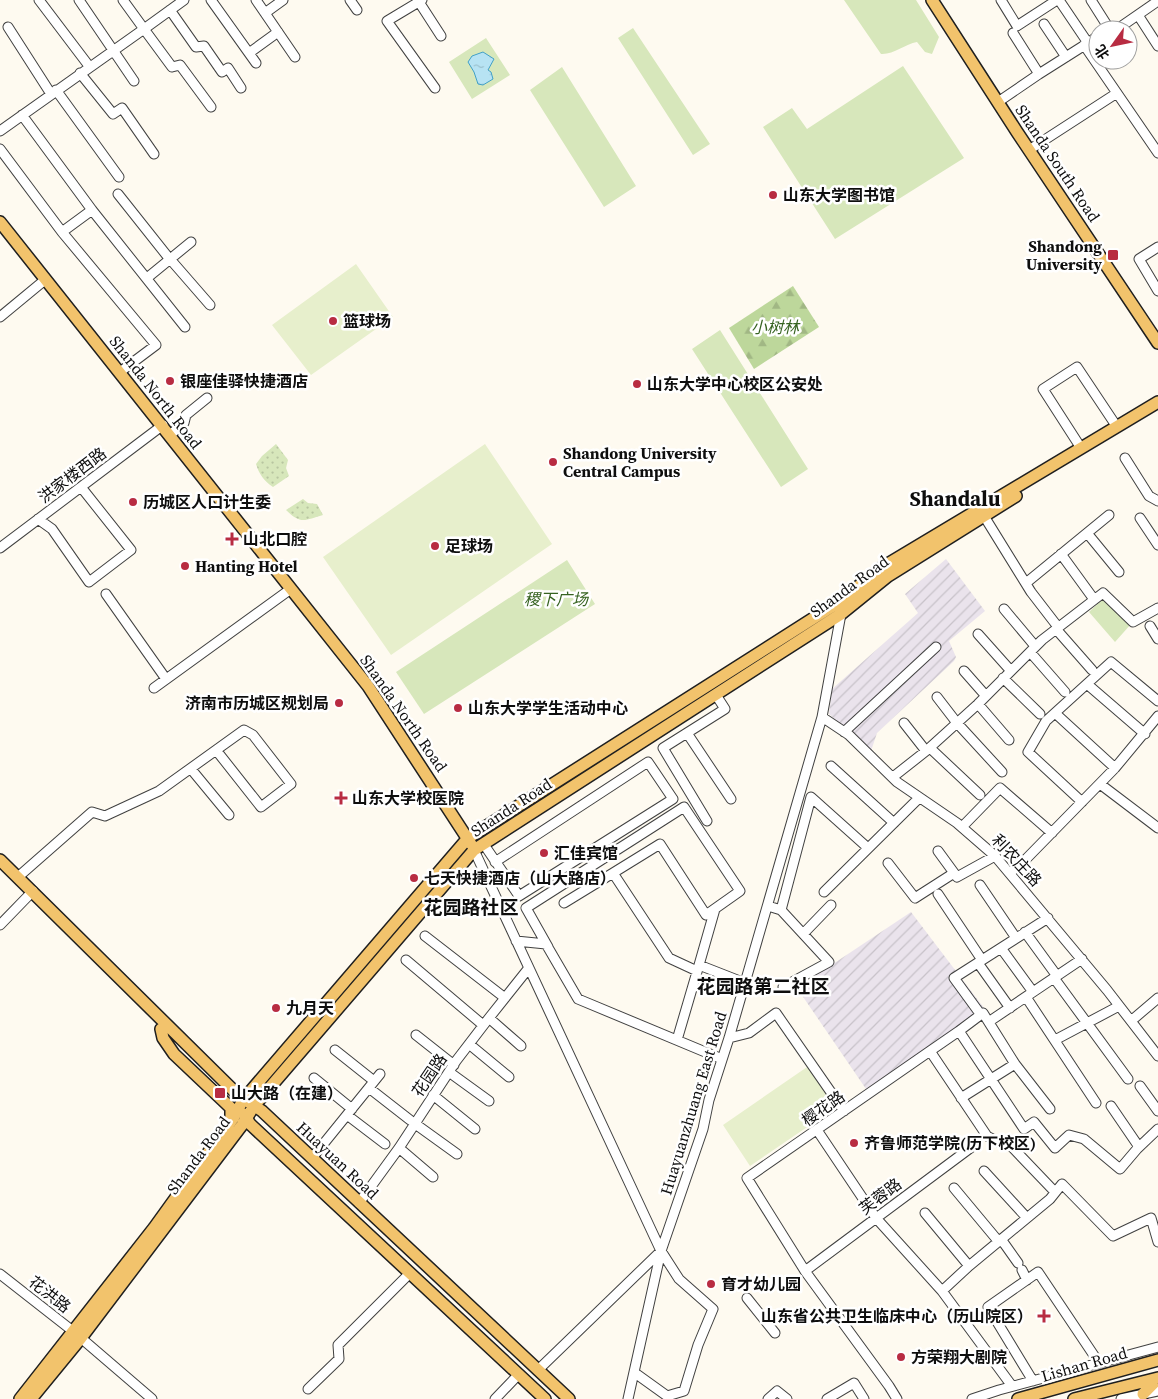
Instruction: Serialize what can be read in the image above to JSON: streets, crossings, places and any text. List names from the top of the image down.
{
  "streets": {
    "main road": [
      "Shanda South Road",
      "Shanda North Road",
      "Shanda Road",
      "Huayuan Road",
      "Lishan Road"
    ],
    "street": [
      "洪家楼西路",
      "利农庄路",
      "花园路",
      "Huayuanzhuang East Road",
      "樱花路",
      "芙蓉路",
      "花洪路"
    ]
  },
  "crossings": [
    ["Shanda North Road", "洪家楼西路"],
    ["Shanda North Road", "Shanda Road"],
    ["Shanda Road", "Huayuanzhuang East Road"],
    ["Shanda Road", "Huayuan Road"],
    ["Shanda Road", "花洪路"],
    ["利农庄路", "Huayuanzhuang East Road"],
    ["花园路", "Huayuan Road"],
    ["樱花路", "芙蓉路"]
  ],
  "districts": ["Shandalu", "花园路社区", "花园路第二社区"],
  "parks": ["小树林", "稷下广场"],
  "places": {
    "other": [
      "山东大学图书馆",
      "篮球场",
      "银座佳驿快捷酒店",
      "山东大学中心校区公安处",
      "Shandong University Central Campus",
      "历城区人口计生委",
      "足球场",
      "Hanting Hotel",
      "济南市历城区规划局",
      "山东大学学生活动中心",
      "汇佳宾馆",
      "七天快捷酒店（山大路店）",
      "九月天",
      "齐鲁师范学院(历下校区)",
      "育才幼儿园",
      "方荣翔大剧院"
    ],
    "transit": ["Shandong University", "山大路（在建）"],
    "health": ["山北口腔", "山东大学校医院", "山东省公共卫生临床中心（历山院区）"]
  },
  "north": "bottom left"
}
